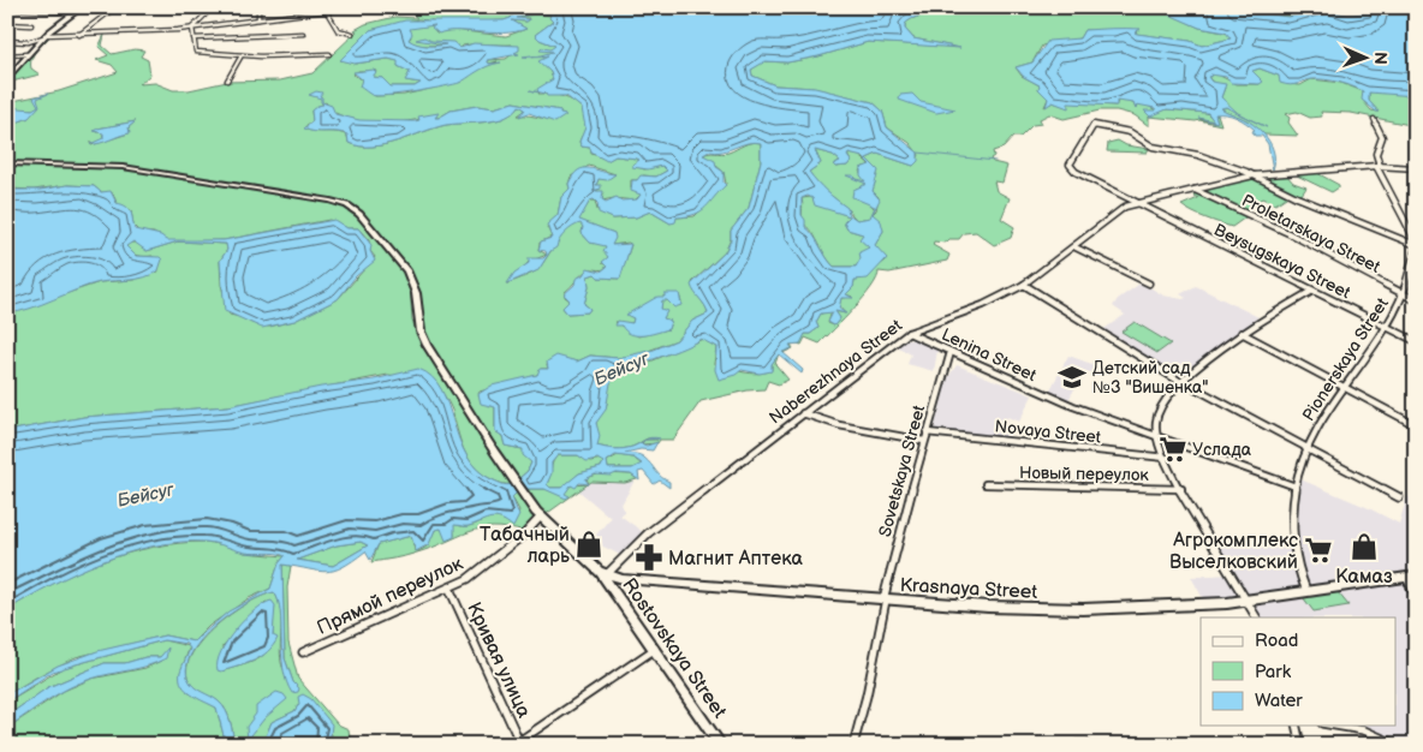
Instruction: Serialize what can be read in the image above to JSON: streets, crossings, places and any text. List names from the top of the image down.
{
  "streets": {
    "main road": ["Krasnaya Street", "Rostovskaya Street"],
    "street": [
      "Proletarskaya Street",
      "Beysugskaya Street",
      "Lenina Street",
      "Pionerskaya Street",
      "Naberezhnaya Street",
      "Novaya Street",
      "Sovetskaya Street",
      "Новый переулок",
      "Прямой переулок",
      "Кривая улица"
    ]
  },
  "crossings": [
    ["Proletarskaya Street", "Pionerskaya Street"],
    ["Proletarskaya Street", "Naberezhnaya Street"],
    ["Beysugskaya Street", "Pionerskaya Street"],
    ["Beysugskaya Street", "Naberezhnaya Street"],
    ["Lenina Street", "Pionerskaya Street"],
    ["Lenina Street", "Naberezhnaya Street"],
    ["Lenina Street", "Sovetskaya Street"],
    ["Pionerskaya Street", "Krasnaya Street"],
    ["Naberezhnaya Street", "Krasnaya Street"],
    ["Naberezhnaya Street", "Rostovskaya Street"],
    ["Novaya Street", "Sovetskaya Street"],
    ["Sovetskaya Street", "Krasnaya Street"],
    ["Krasnaya Street", "Rostovskaya Street"],
    ["Прямой переулок", "Кривая улица"]
  ],
  "water": ["Бейсуг"],
  "places": {
    "school or university": ["Детский сад №3 \"Вишенка\""],
    "supermarket": ["Услада", "Агрокомплекс Выселковский"],
    "shop": ["Табачный ларь", "Камаз"],
    "pharmacy": ["Магнит Аптека"]
  },
  "legend": ["Road", "Park", "Water"],
  "north": "right"
}
